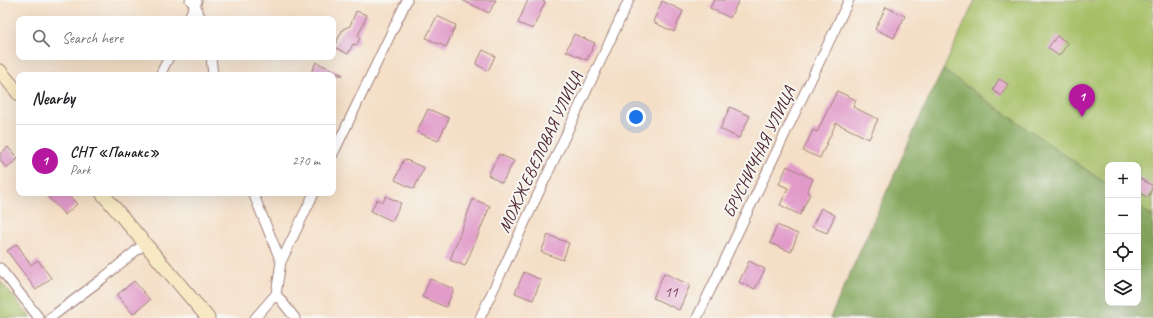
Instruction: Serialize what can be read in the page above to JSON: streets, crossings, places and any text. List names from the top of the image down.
{
  "streets": {
    "street": ["МОЖЖЕВЕЛОВАЯ УЛИЦА", "БРУСНИЧНАЯ УЛИЦА"]
  },
  "house_numbers": ["11"],
  "page": {
    "search": "Search here",
    "heading": "Nearby",
    "pins": "1",
    "list": [
      {
        "mark": "1",
        "name": "СНТ «Панакс»",
        "note": "Park",
        "value": "270 m"
      }
    ],
    "map_buttons": ["+", "−"]
  }
}
